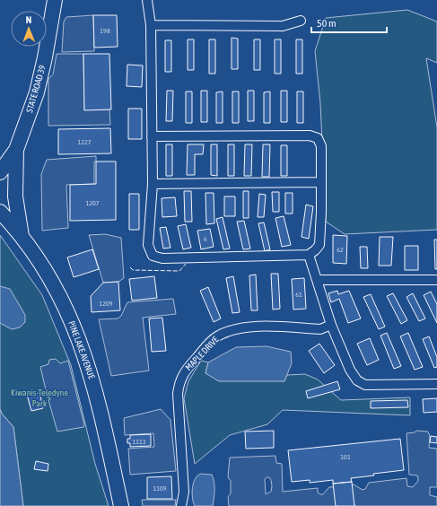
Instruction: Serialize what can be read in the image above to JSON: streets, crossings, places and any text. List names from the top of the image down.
{
  "streets": {
    "main road": ["STATE ROAD 39", "PINE LAKE AVENUE"],
    "street": ["MAPLE DRIVE"]
  },
  "parks": ["Kiwanis-Teledyne Park"],
  "house_numbers": [
    "198",
    "1227",
    "1207",
    "6",
    "62",
    "61",
    "1209",
    "1113",
    "101",
    "1109"
  ],
  "scale_bar": "50 m",
  "north": "top"
}
